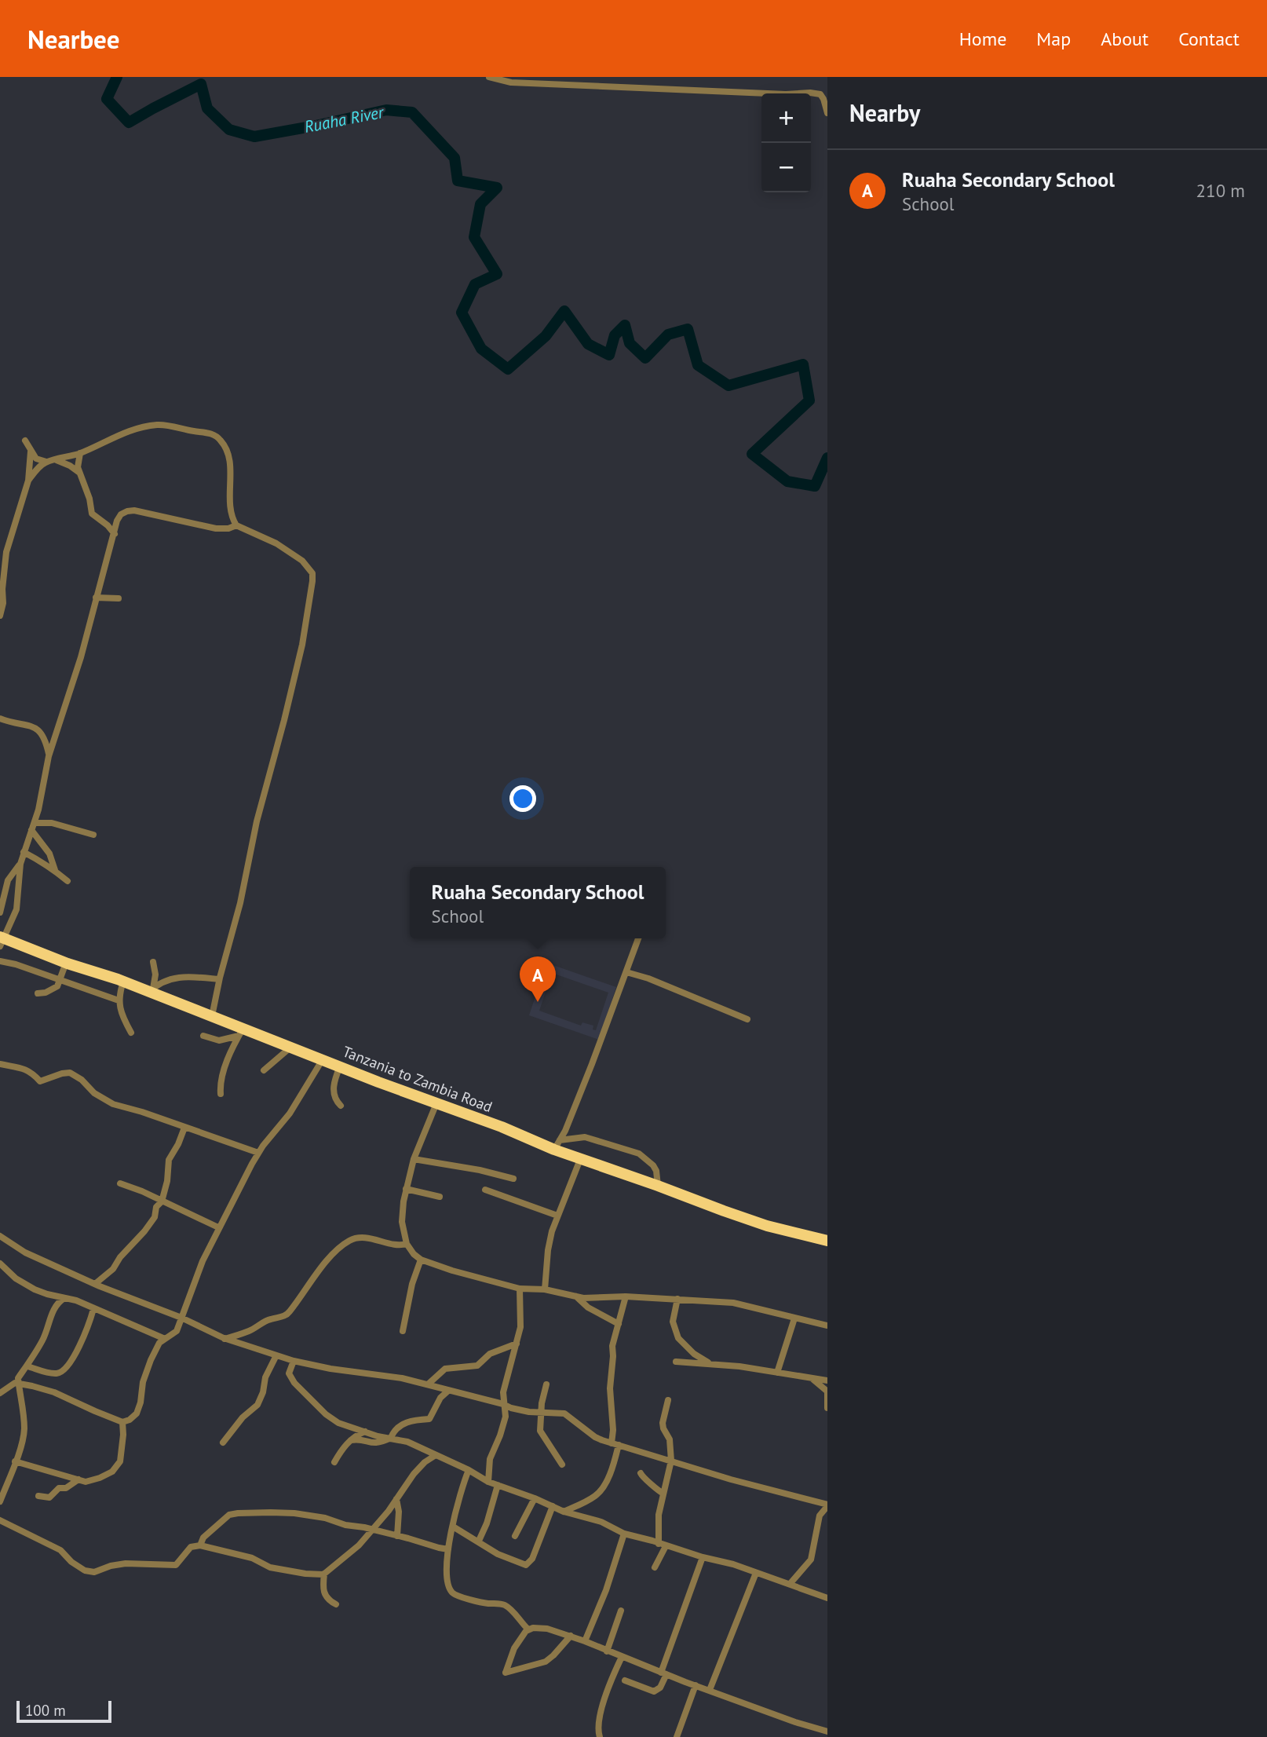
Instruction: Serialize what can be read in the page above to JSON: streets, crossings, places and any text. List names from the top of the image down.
{
  "streets": {
    "highway": ["Tanzania to Zambia Road"]
  },
  "water": ["Ruaha River"],
  "scale_bar": "100 m",
  "page": {
    "header": "Nearbee",
    "nav": [
      "Home",
      "Map",
      "About",
      "Contact"
    ],
    "heading": "Nearby",
    "map_buttons": ["+", "−"],
    "list": [
      {
        "mark": "A",
        "name": "Ruaha Secondary School",
        "note": "School",
        "value": "210 m"
      }
    ],
    "popup": ["Ruaha Secondary School", "School"],
    "pins": "A",
    "scale": "100 m"
  }
}
